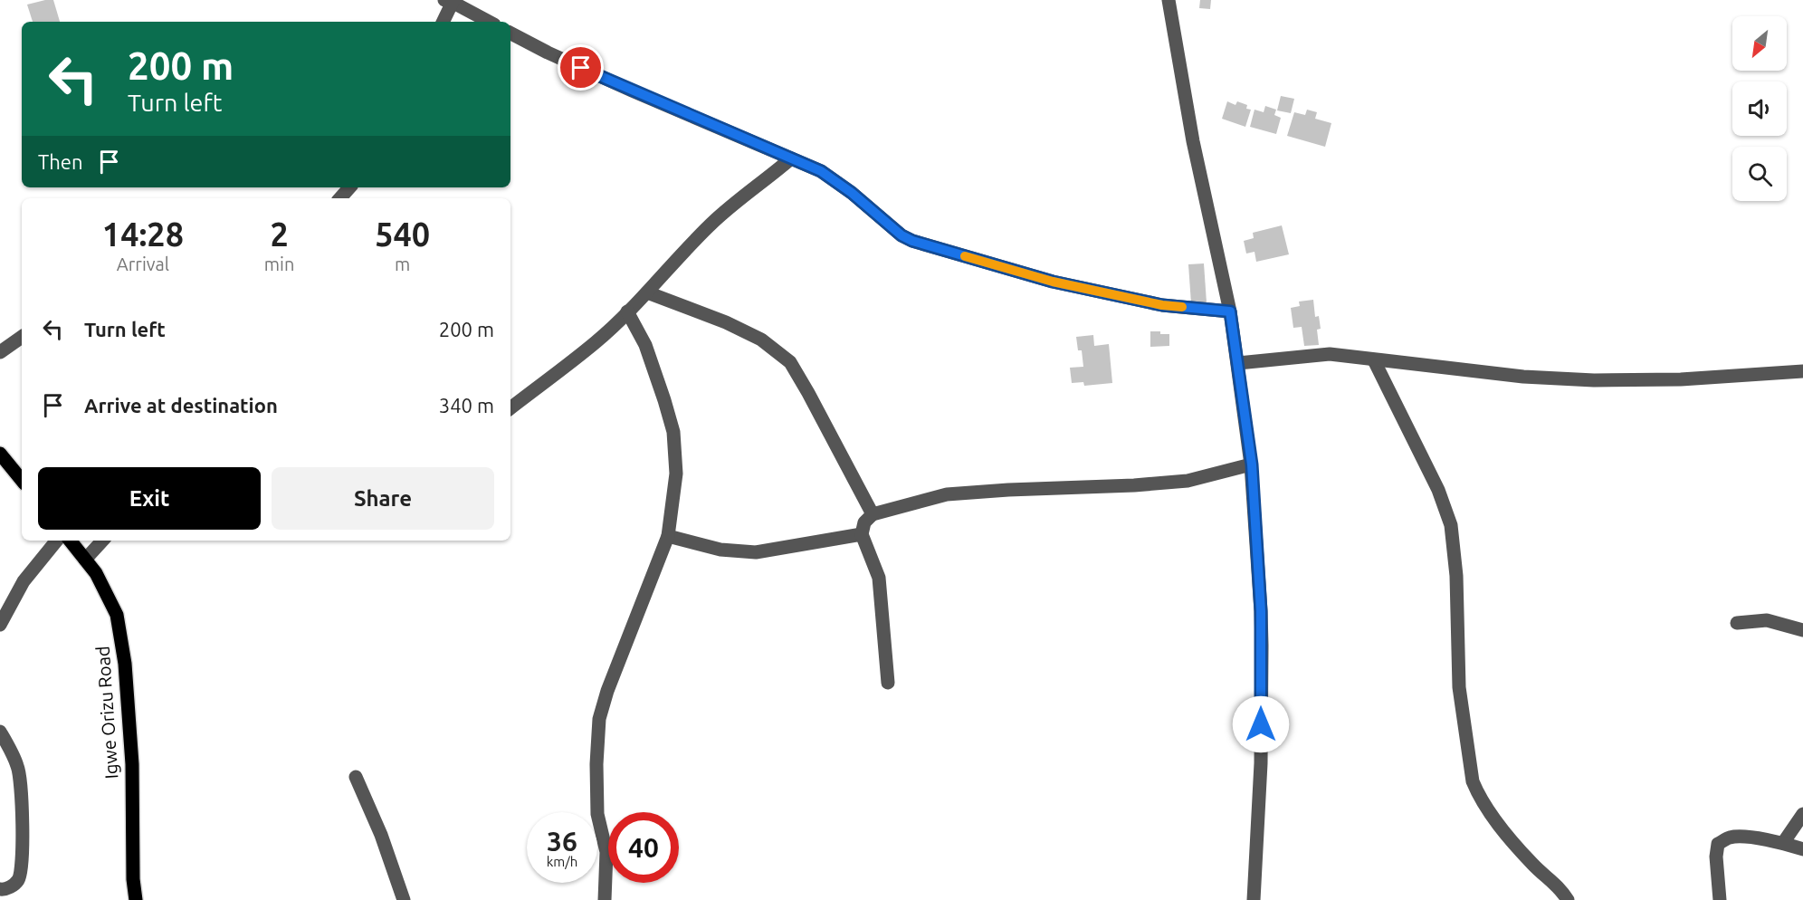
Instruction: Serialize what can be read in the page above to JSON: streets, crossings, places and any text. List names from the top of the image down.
{
  "streets": {
    "main road": ["Igwe Orizu Road"]
  },
  "north": "bottom left",
  "page": {
    "turn": ["200 m", "Turn left"],
    "then": "Then",
    "eta": [
      "14:28",
      "Arrival",
      "2",
      "min",
      "540",
      "m"
    ],
    "list": [
      {
        "name": "Turn left",
        "value": "200 m"
      },
      {
        "name": "Arrive at destination",
        "value": "340 m"
      }
    ],
    "buttons": ["Exit", "Share"],
    "speed": "36 km/h",
    "limit": "40"
  }
}
